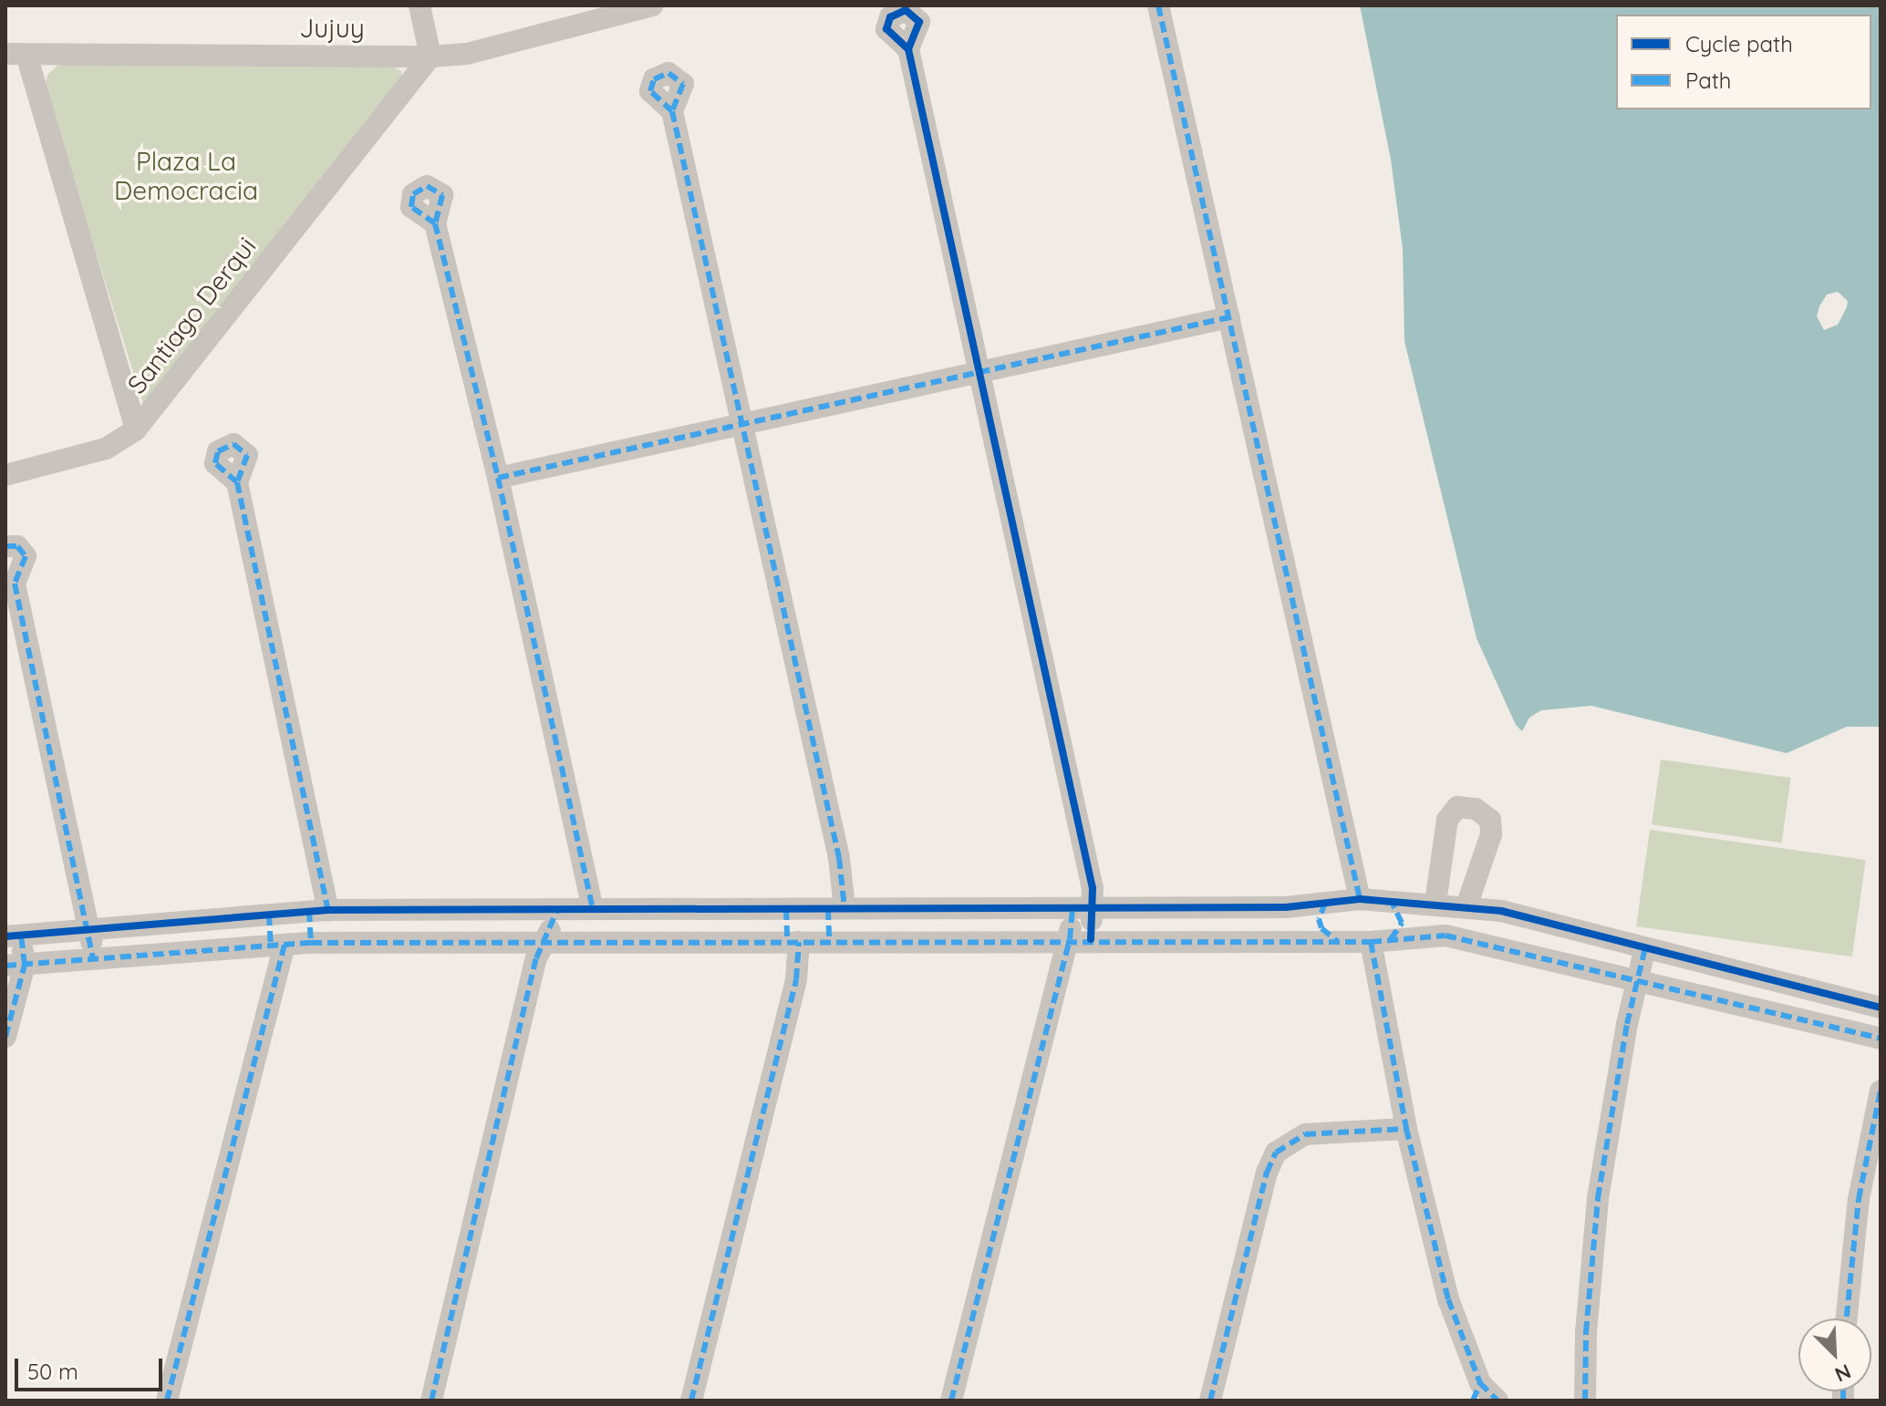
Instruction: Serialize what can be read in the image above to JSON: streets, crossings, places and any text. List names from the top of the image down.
{
  "streets": {
    "street": ["Jujuy", "Santiago Derqui"]
  },
  "crossings": [
    ["Jujuy", "Santiago Derqui"]
  ],
  "parks": ["Plaza La Democracia"],
  "legend": ["Cycle path", "Path"],
  "scale_bar": "50 m",
  "north": "bottom right"
}
